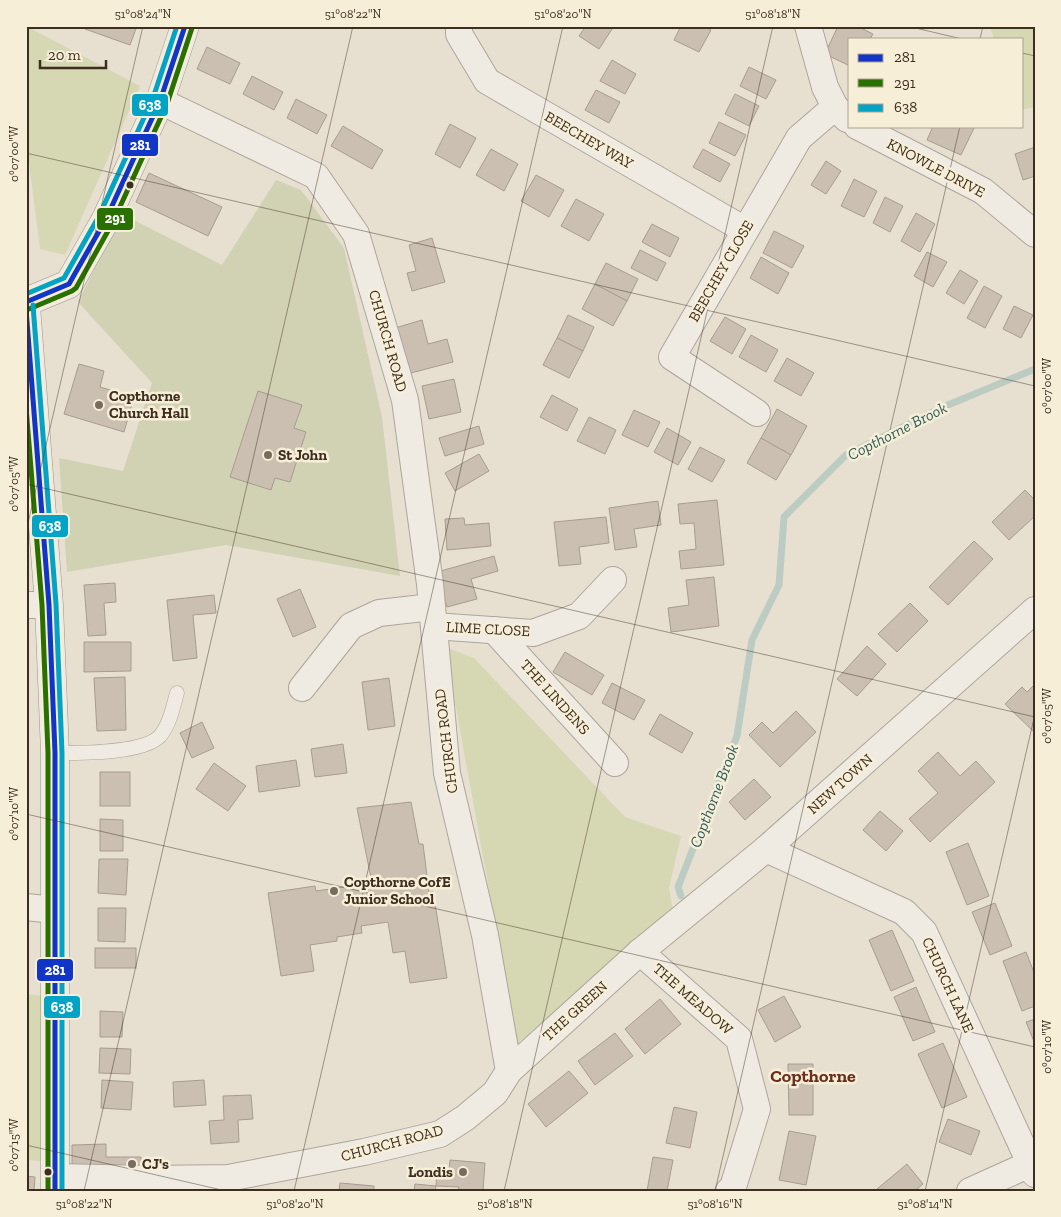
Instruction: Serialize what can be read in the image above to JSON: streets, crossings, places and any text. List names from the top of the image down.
{
  "streets": {
    "street": [
      "BEECHEY WAY",
      "KNOWLE DRIVE",
      "BEECHEY CLOSE",
      "CHURCH ROAD",
      "LIME CLOSE",
      "THE LINDENS",
      "NEW TOWN",
      "CHURCH LANE",
      "THE MEADOW",
      "THE GREEN"
    ]
  },
  "crossings": [
    ["BEECHEY WAY", "BEECHEY CLOSE"],
    ["CHURCH ROAD", "LIME CLOSE"],
    ["CHURCH ROAD", "THE GREEN"],
    ["LIME CLOSE", "THE LINDENS"],
    ["NEW TOWN", "CHURCH LANE"],
    ["NEW TOWN", "THE MEADOW"],
    ["NEW TOWN", "THE GREEN"],
    ["THE MEADOW", "THE GREEN"]
  ],
  "districts": ["Copthorne"],
  "water": ["Copthorne Brook"],
  "places": [
    "Copthorne Church Hall",
    "St John",
    "Copthorne CofE Junior School",
    "CJ's",
    "Londis"
  ],
  "lines": ["transit line 281", "transit line 638", "transit line 291"],
  "legend": ["281", "291", "638"],
  "scale_bar": "20 m",
  "coordinates": [
    "51°08'24\"N",
    "51°08'22\"N",
    "51°08'20\"N",
    "51°08'18\"N",
    "0°07'00\"W",
    "0°07'05\"W",
    "0°07'10\"W",
    "0°07'15\"W",
    "51°08'16\"N",
    "51°08'14\"N"
  ]
}
